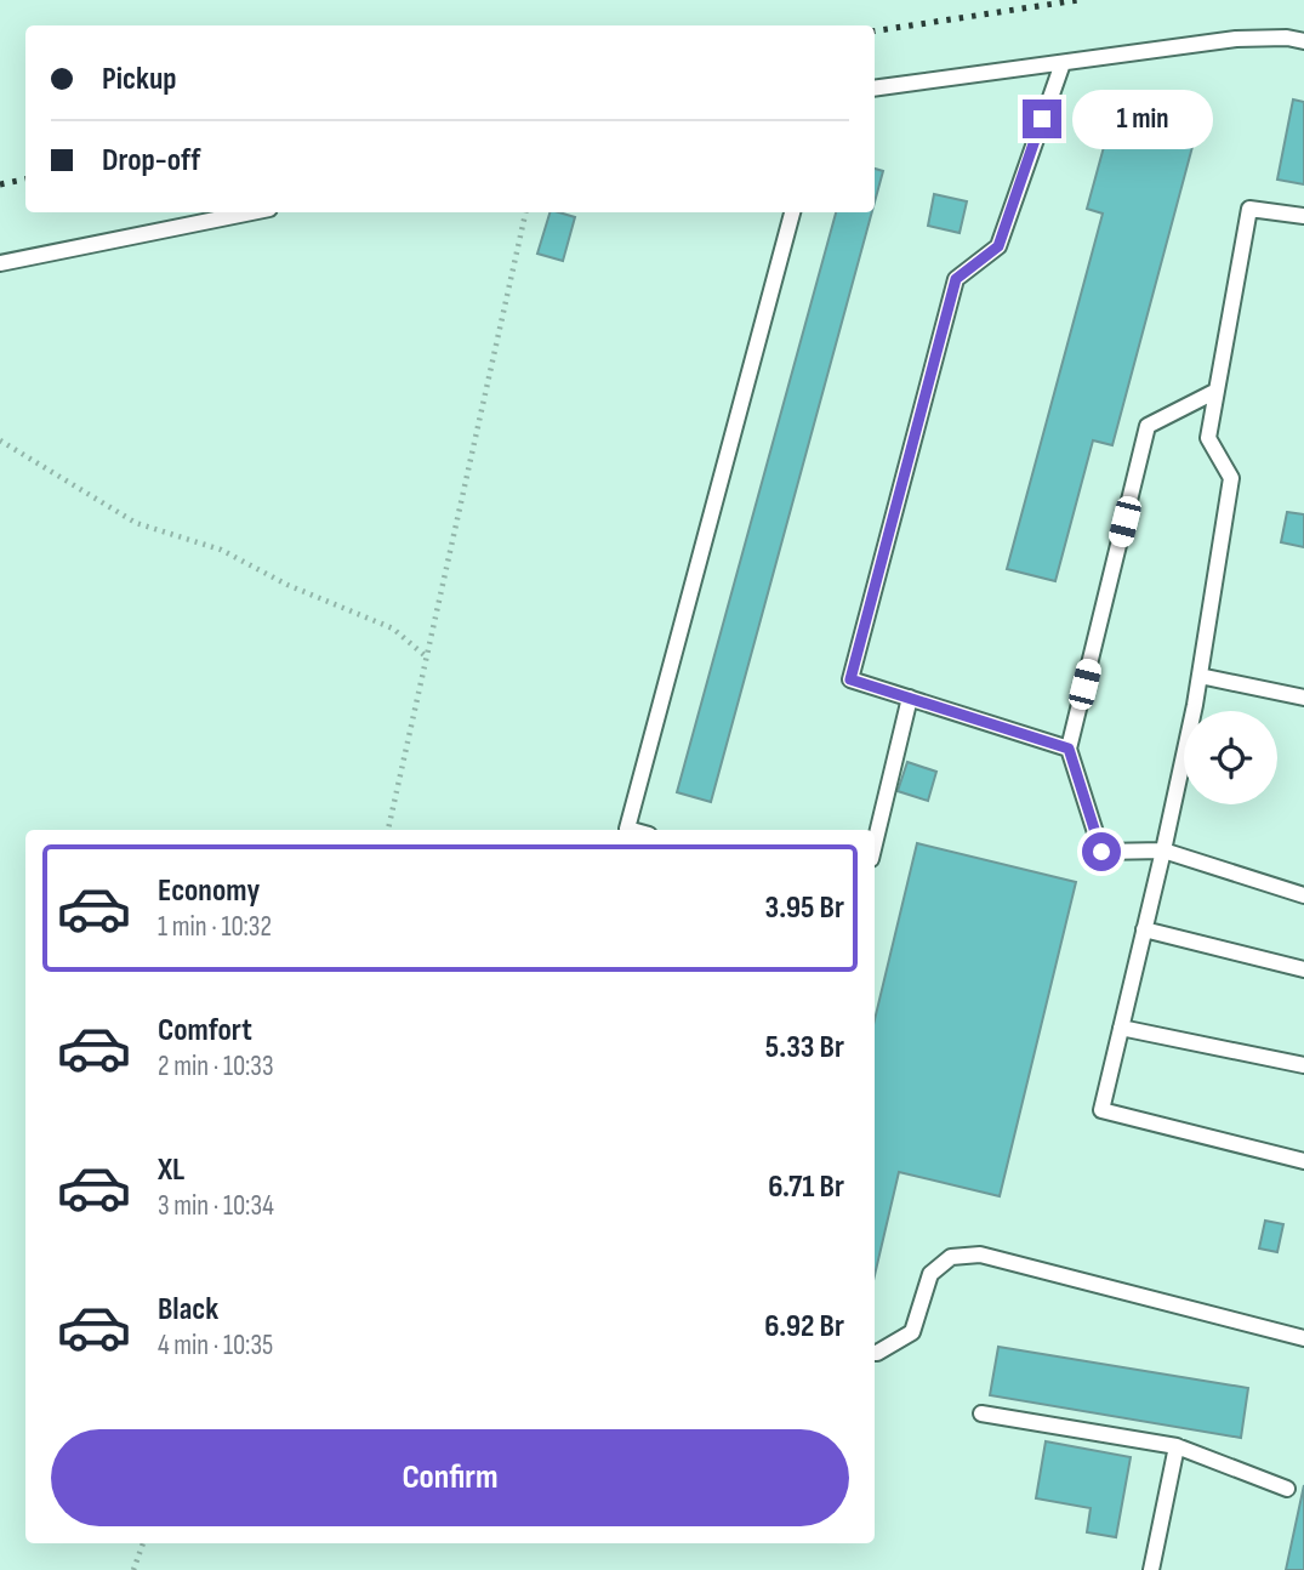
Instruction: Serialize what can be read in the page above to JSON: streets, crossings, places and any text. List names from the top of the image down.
{
  "page": {
    "banner": ["Pickup", "Drop-off"],
    "bubble": "1 min",
    "list": [
      {
        "name": "Economy",
        "note": "1 min · 10:32",
        "value": "3.95 Br"
      },
      {
        "name": "Comfort",
        "note": "2 min · 10:33",
        "value": "5.33 Br"
      },
      {
        "name": "XL",
        "note": "3 min · 10:34",
        "value": "6.71 Br"
      },
      {
        "name": "Black",
        "note": "4 min · 10:35",
        "value": "6.92 Br"
      }
    ],
    "buttons": "Confirm"
  }
}
